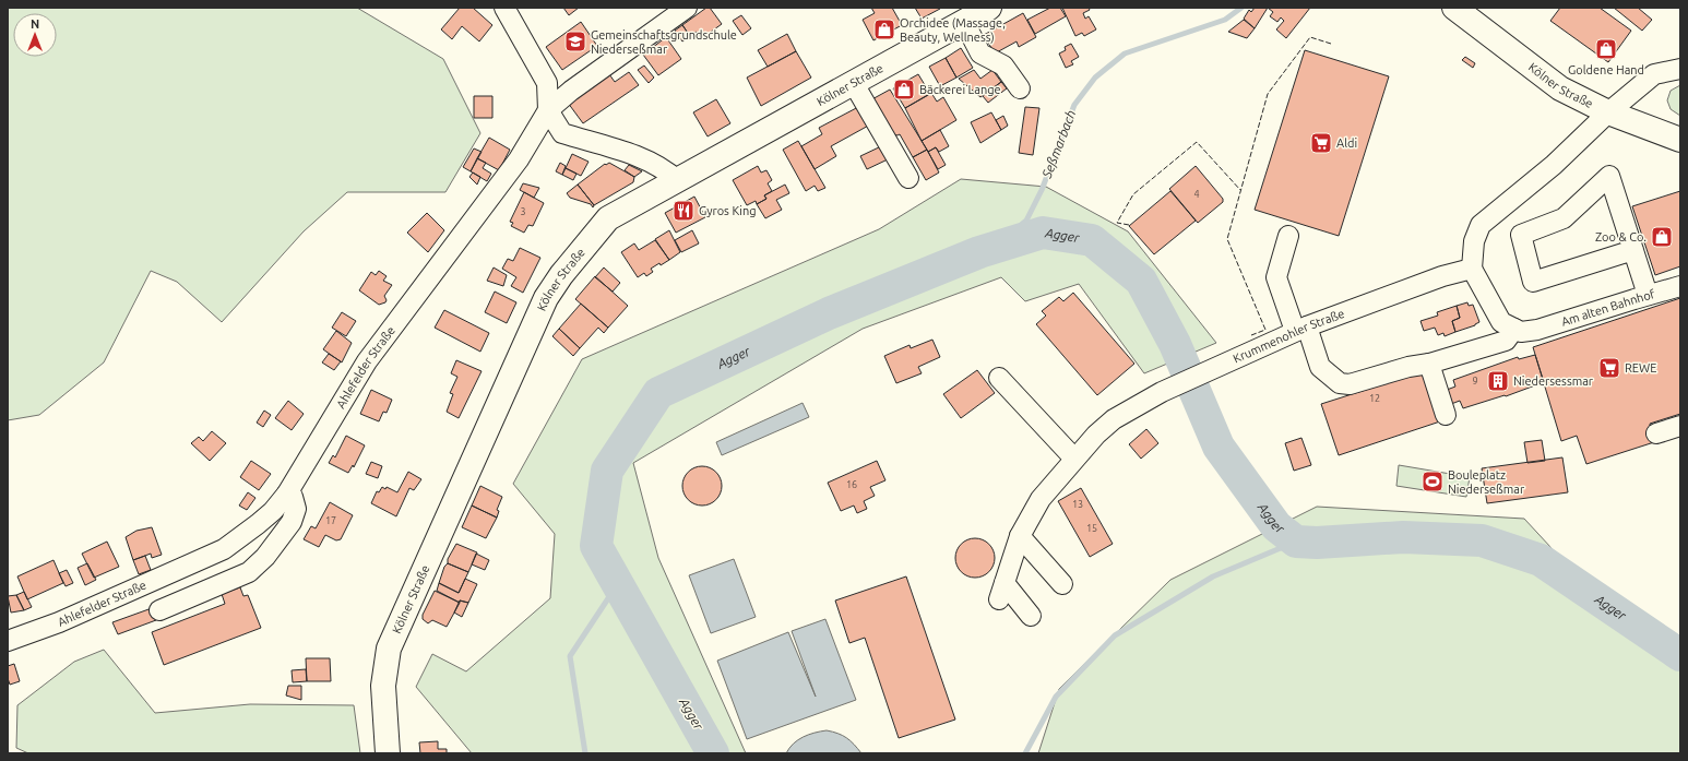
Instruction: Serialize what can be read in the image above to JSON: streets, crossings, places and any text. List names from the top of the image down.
{
  "streets": {
    "main road": ["Kölner Straße"],
    "street": ["Am alten Bahnhof", "Krummenohler Straße", "Ahlefelder Straße"]
  },
  "water": ["Seßmarbach", "Agger"],
  "places": {
    "shop": [
      "Orchidee (Massage, Beauty, Wellness)",
      "Goldene Hand",
      "Bäckerei Lange",
      "Zoo & Co."
    ],
    "school or university": ["Gemeinschaftsgrundschule Niederseßmar"],
    "supermarket": ["Aldi", "REWE"],
    "restaurant": ["Gyros King"],
    "building": ["Niedersessmar"],
    "sports": ["Bouleplatz Niederseßmar"]
  },
  "house_numbers": [
    "4",
    "3",
    "9",
    "12",
    "16",
    "13",
    "17",
    "15"
  ],
  "north": "top"
}
